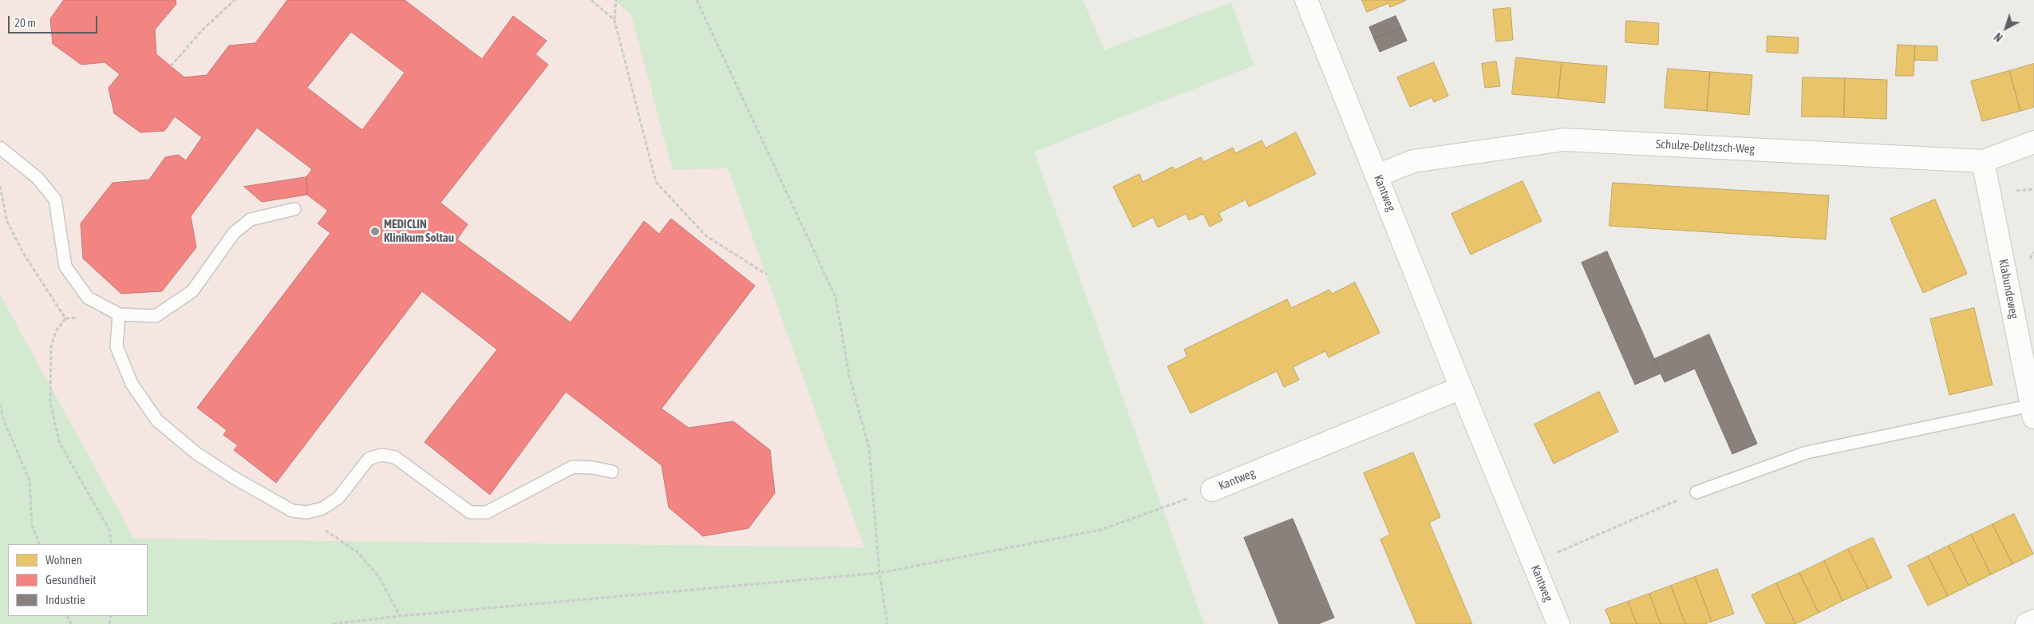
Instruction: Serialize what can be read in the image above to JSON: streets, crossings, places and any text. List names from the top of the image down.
{
  "streets": {
    "street": ["Schulze-Delitzsch-Weg", "Kantweg", "Klabundeweg"]
  },
  "crossings": [
    ["Schulze-Delitzsch-Weg", "Kantweg"],
    ["Schulze-Delitzsch-Weg", "Klabundeweg"]
  ],
  "places": ["MEDICLIN Klinikum Soltau"],
  "legend": ["Wohnen", "Gesundheit", "Industrie"],
  "scale_bar": "20 m",
  "north": "bottom left"
}
